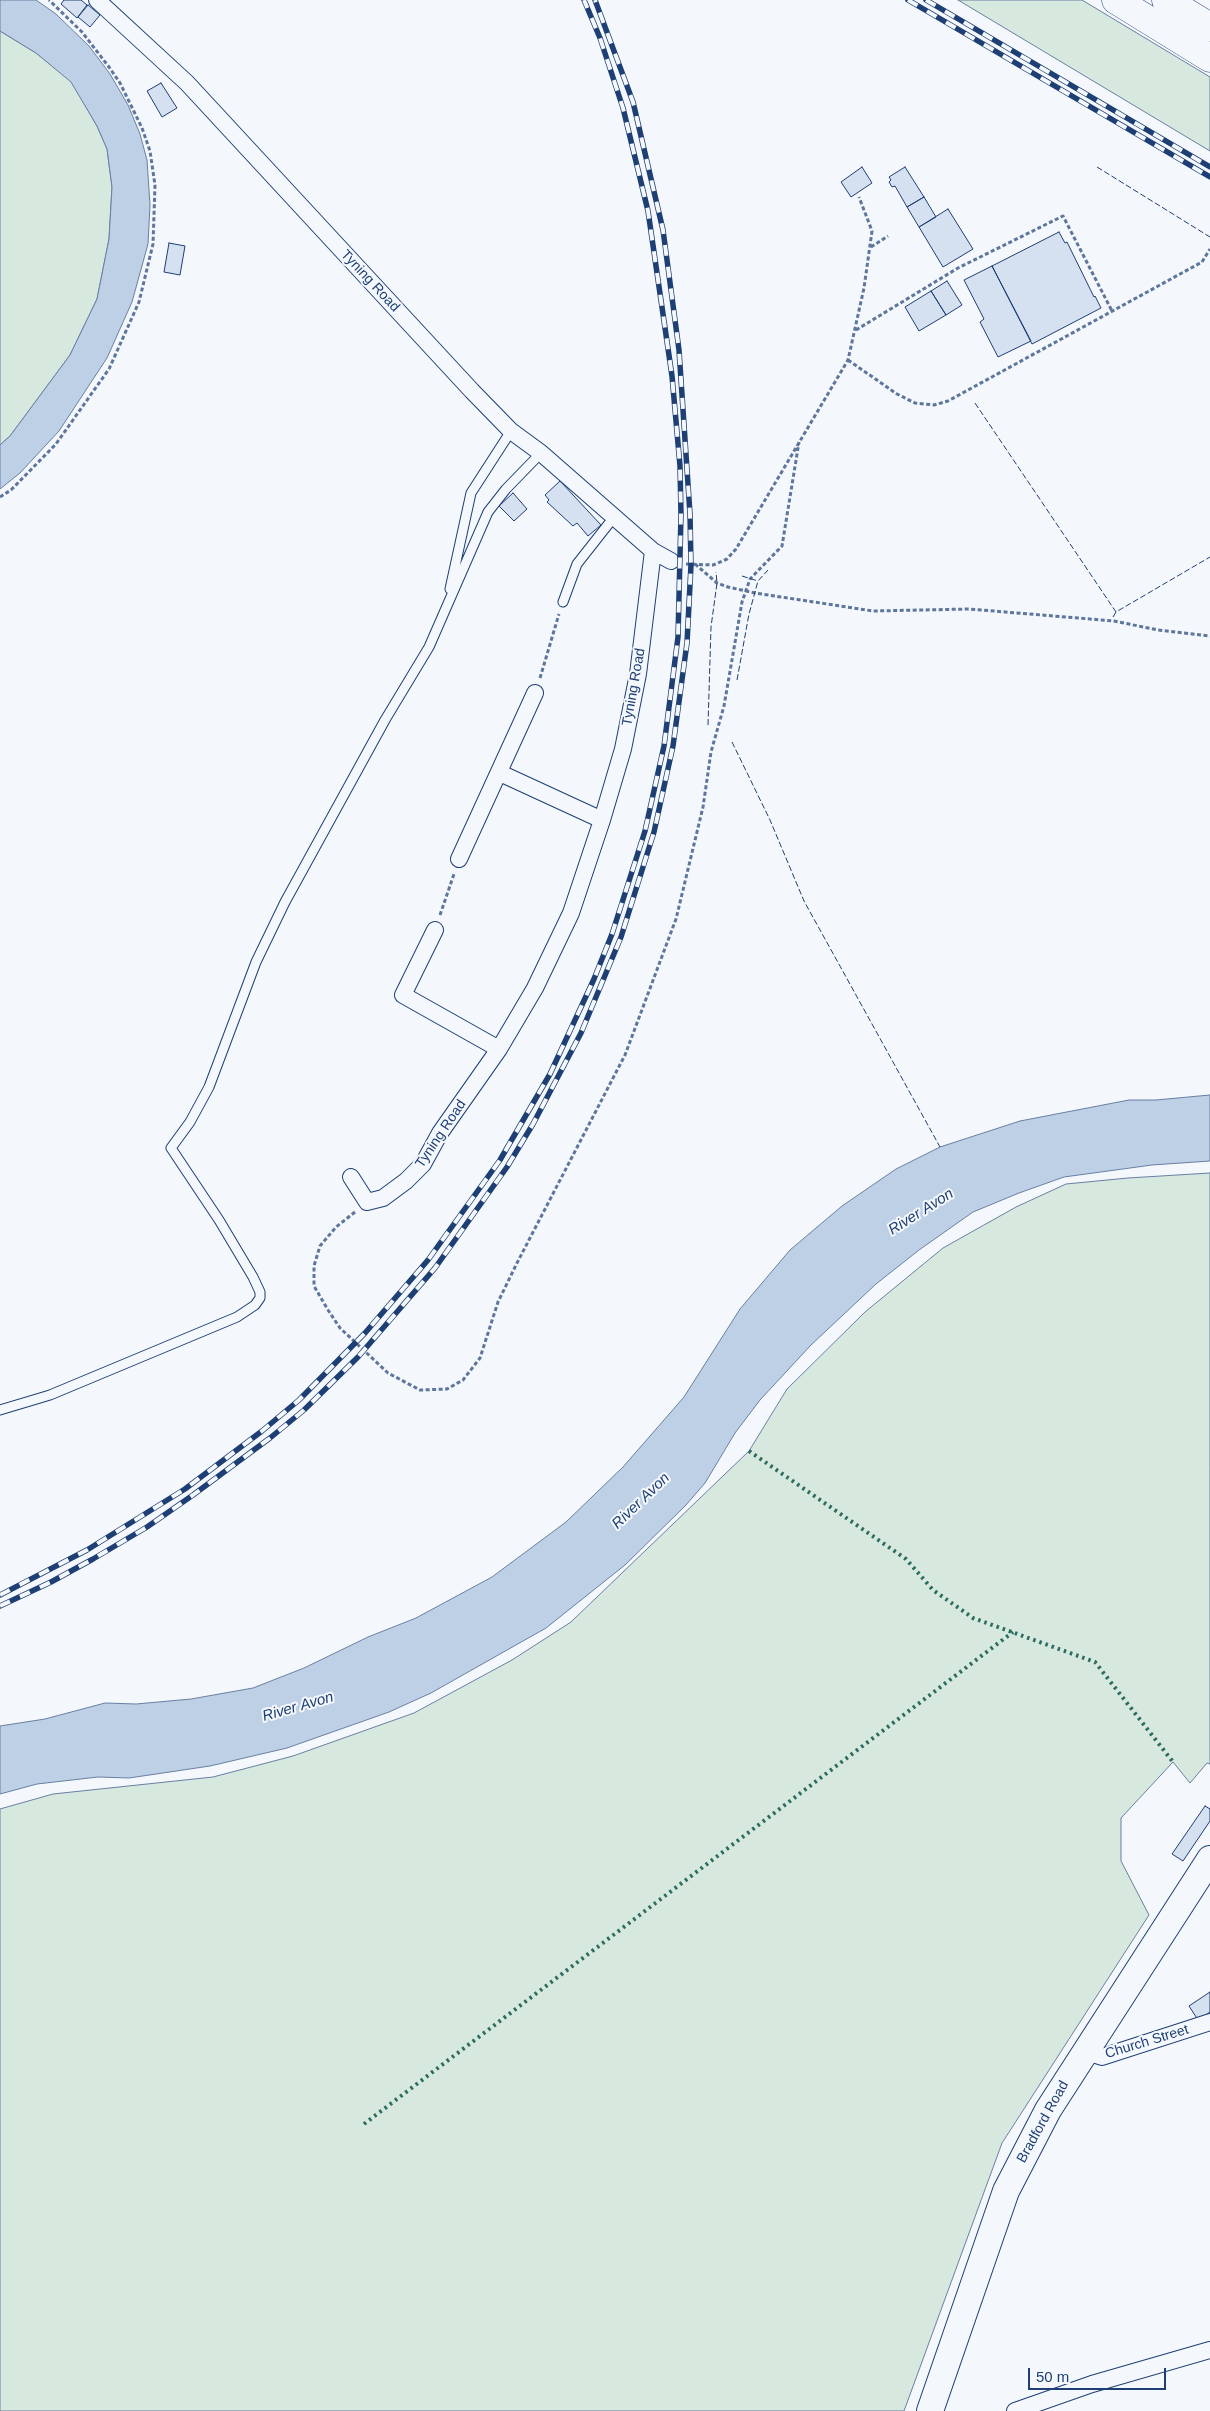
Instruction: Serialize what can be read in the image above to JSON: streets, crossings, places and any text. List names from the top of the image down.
{
  "streets": {
    "main road": ["Bradford Road"],
    "street": ["Tyning Road", "Church Street"]
  },
  "crossings": [
    ["Church Street", "Bradford Road"]
  ],
  "water": ["River Avon"],
  "scale_bar": "50 m"
}
